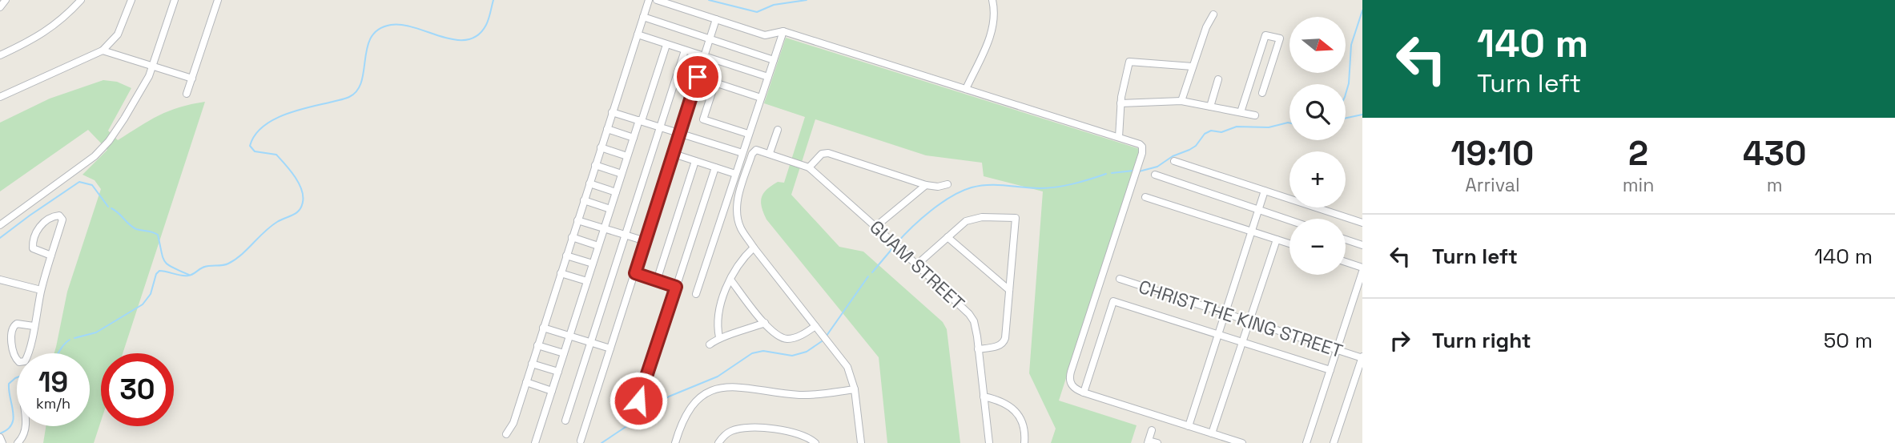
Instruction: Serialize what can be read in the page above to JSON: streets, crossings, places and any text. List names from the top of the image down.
{
  "streets": {
    "street": ["GUAM STREET", "CHRIST THE KING STREET"]
  },
  "north": "right",
  "page": {
    "turn": ["140 m", "Turn left"],
    "map_buttons": ["+", "−"],
    "eta": [
      "19:10",
      "Arrival",
      "2",
      "min",
      "430",
      "m"
    ],
    "list": [
      {
        "name": "Turn left",
        "value": "140 m"
      },
      {
        "name": "Turn right",
        "value": "50 m"
      }
    ],
    "speed": "19 km/h",
    "limit": "30"
  }
}
